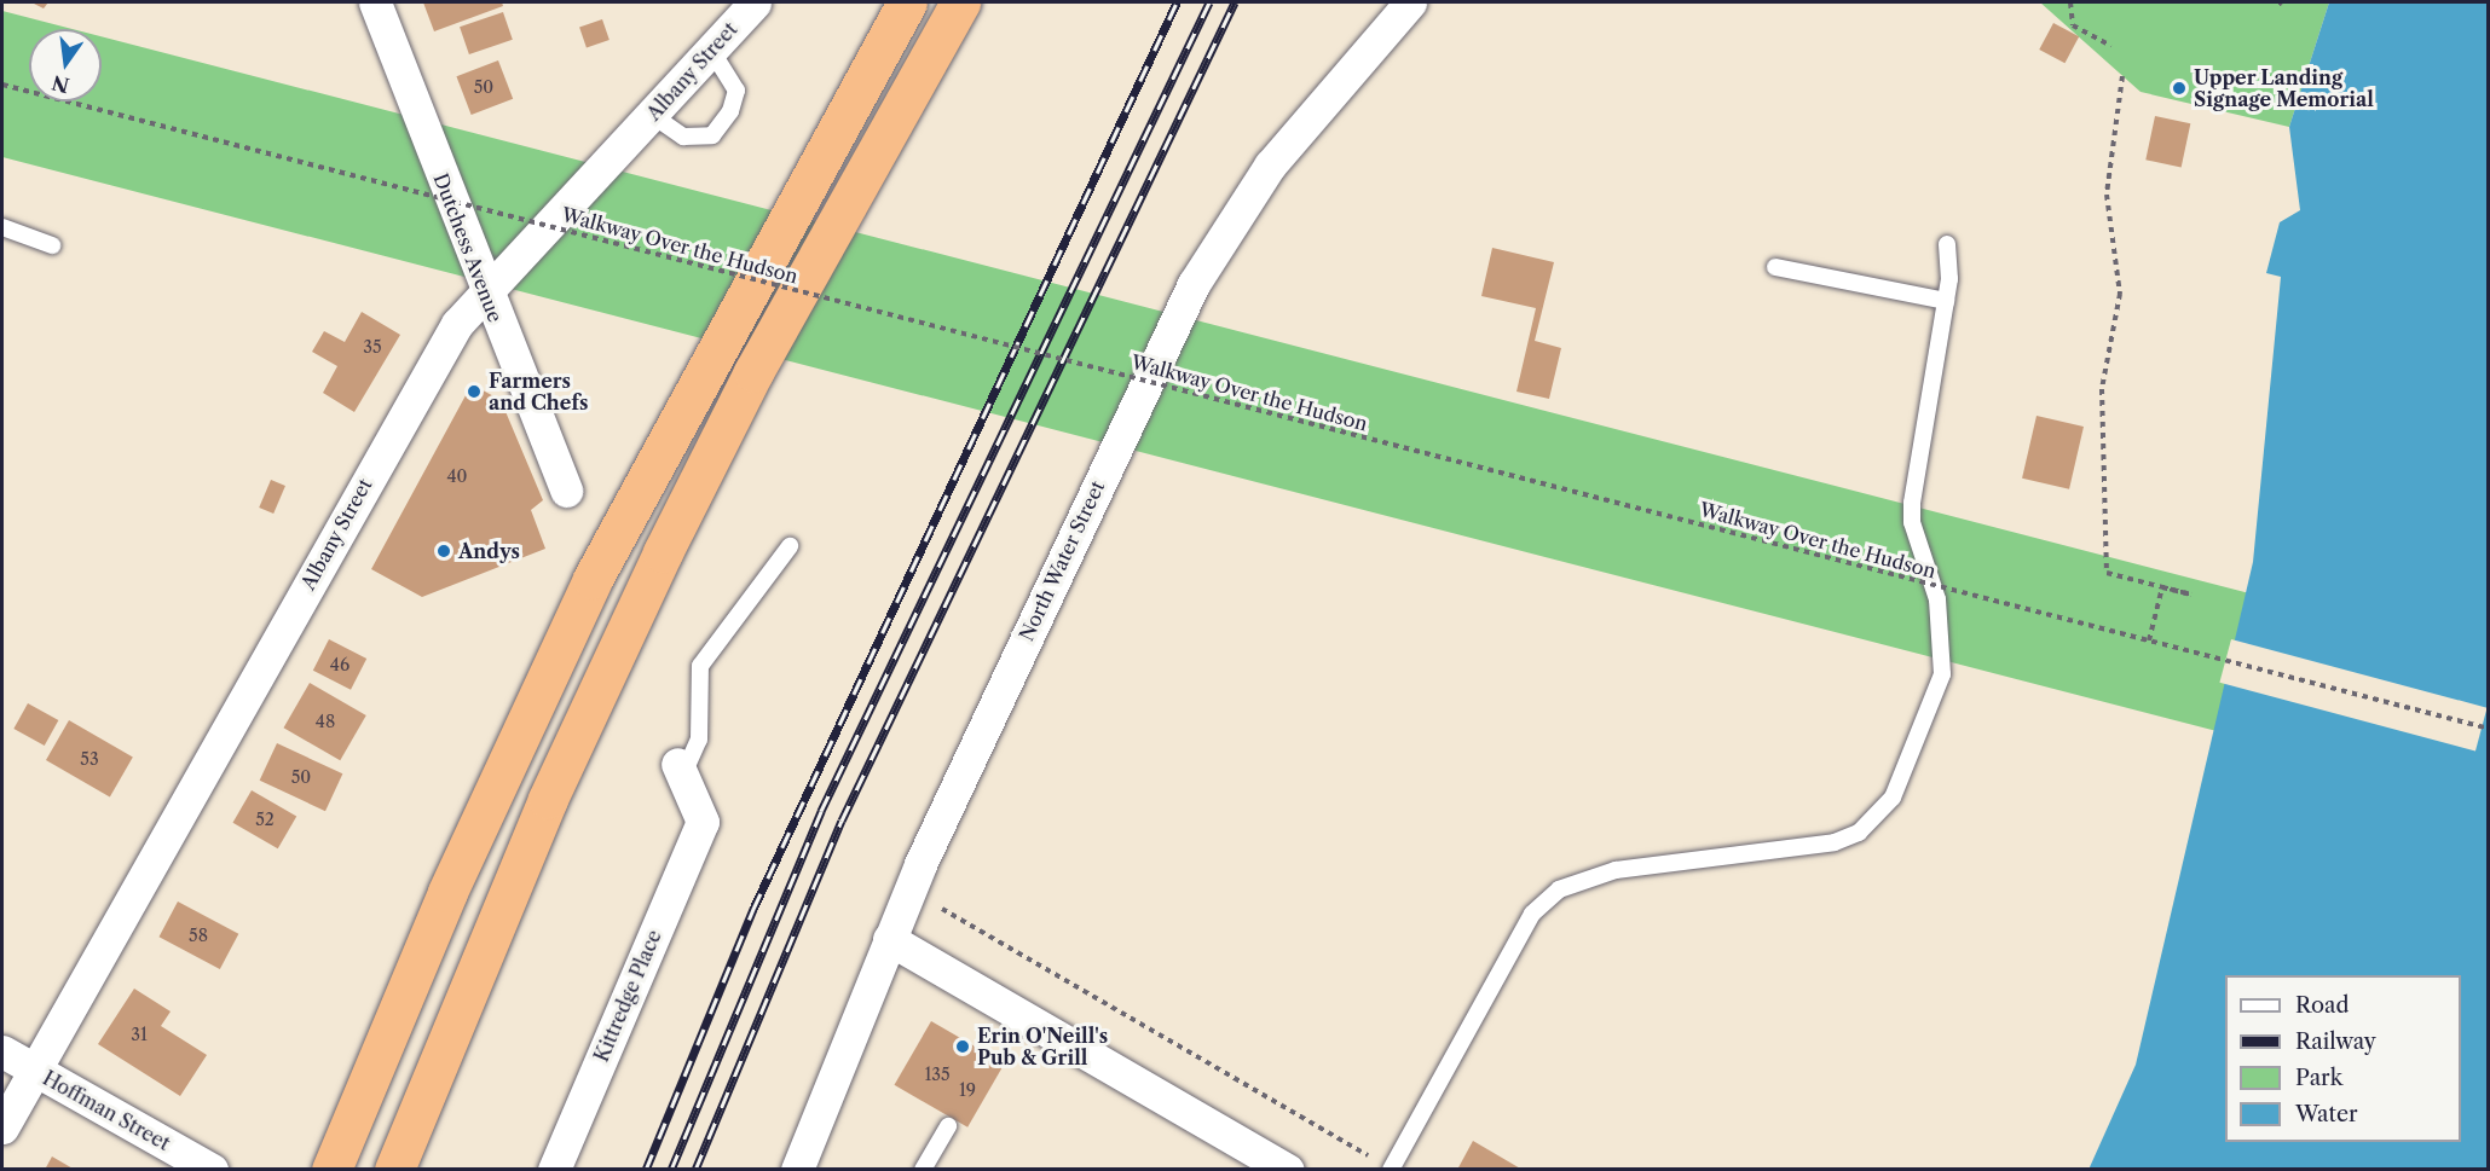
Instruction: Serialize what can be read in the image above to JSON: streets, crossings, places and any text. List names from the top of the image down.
{
  "streets": {
    "street": [
      "Albany Street",
      "Dutchess Avenue",
      "North Water Street",
      "Kittredge Place",
      "Hoffman Street"
    ],
    "path": ["Walkway Over the Hudson"]
  },
  "crossings": [
    ["Albany Street", "Dutchess Avenue"],
    ["Albany Street", "Hoffman Street"]
  ],
  "places": [
    "Upper Landing Signage Memorial",
    "Farmers and Chefs",
    "Andys",
    "Erin O'Neill's Pub & Grill"
  ],
  "house_numbers": [
    "50",
    "35",
    "40",
    "46",
    "48",
    "53",
    "50",
    "52",
    "58",
    "31",
    "135",
    "19"
  ],
  "legend": [
    "Road",
    "Railway",
    "Park",
    "Water"
  ],
  "north": "bottom"
}
